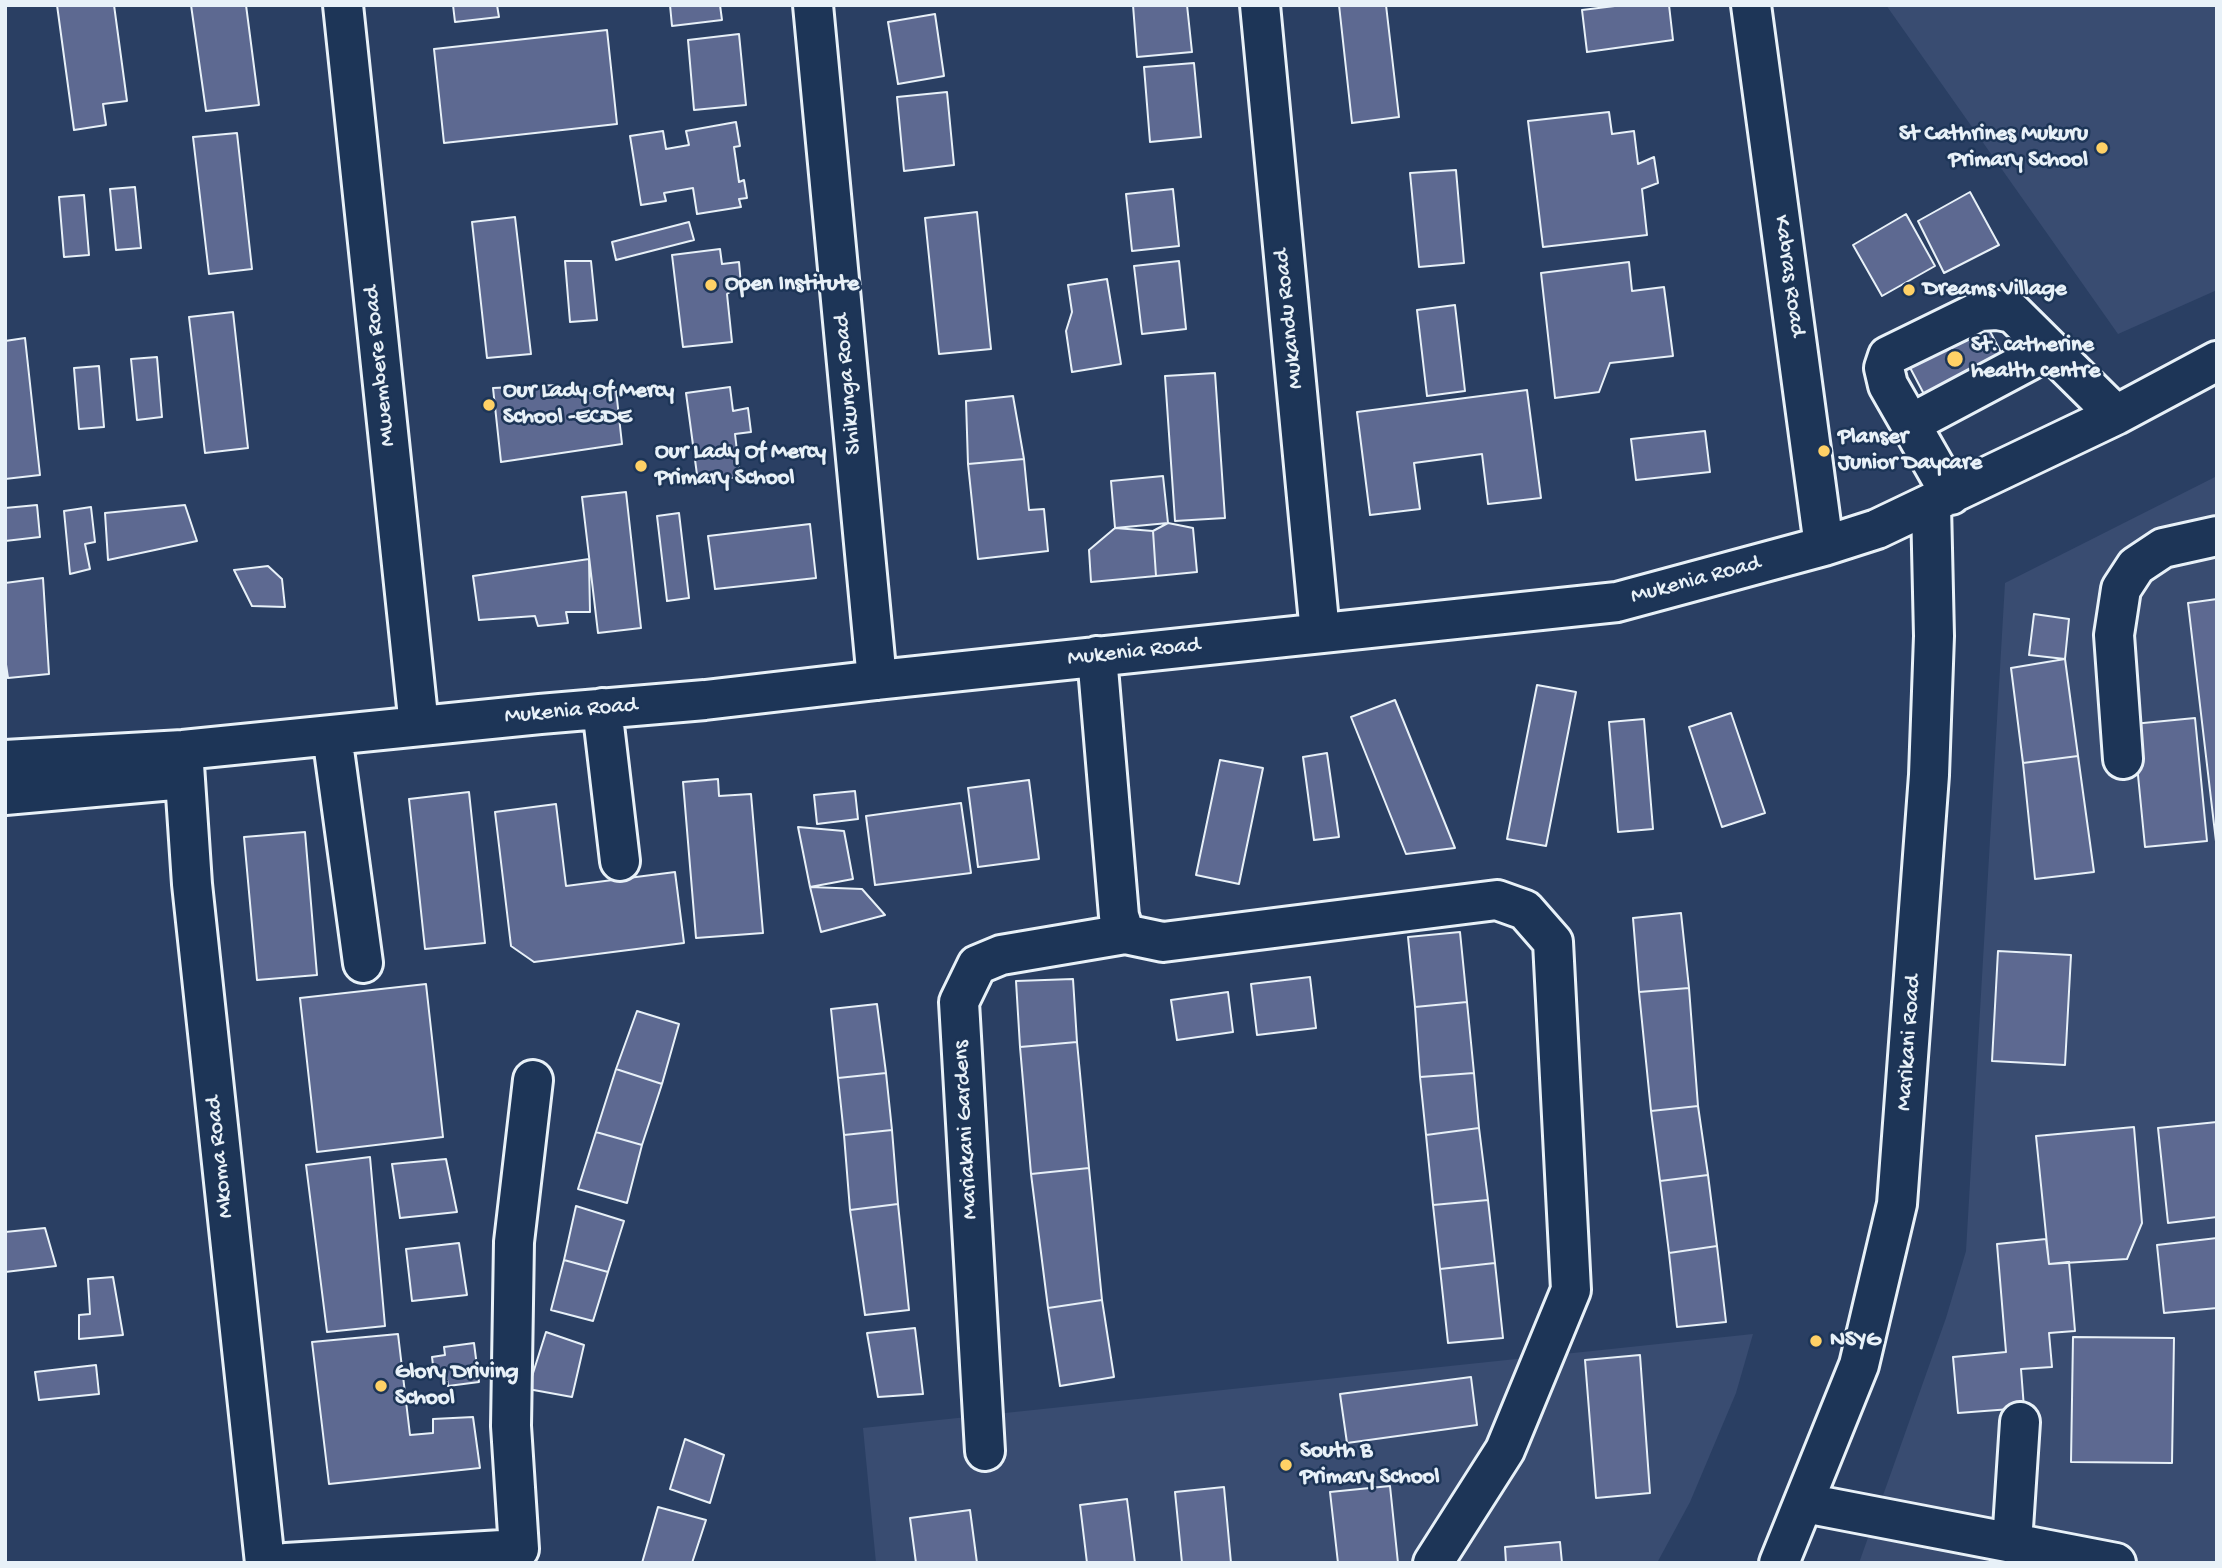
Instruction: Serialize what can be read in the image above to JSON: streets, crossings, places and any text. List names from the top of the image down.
{
  "streets": {
    "street": [
      "Kabras Road",
      "Mukandu Road",
      "Mwembere Road",
      "Shikunga Road",
      "Mukenia Road",
      "Marikani Road",
      "Mariakani Gardens",
      "Mkoma Road"
    ]
  },
  "crossings": [
    ["Kabras Road", "Mukenia Road"],
    ["Mukandu Road", "Mukenia Road"],
    ["Mwembere Road", "Mukenia Road"],
    ["Shikunga Road", "Mukenia Road"],
    ["Mukenia Road", "Marikani Road"],
    ["Mukenia Road", "Mkoma Road"]
  ],
  "places": [
    "St Cathrines Mukuru Primary School",
    "Open Institute",
    "Dreams Village",
    "St. catherine health centre",
    "Our Lady Of Mercy School -ECDE",
    "Planser Junior Daycare",
    "Our Lady Of Mercy Primary School",
    "NSYG",
    "Glory Driving School",
    "South B Primary School"
  ]
}
